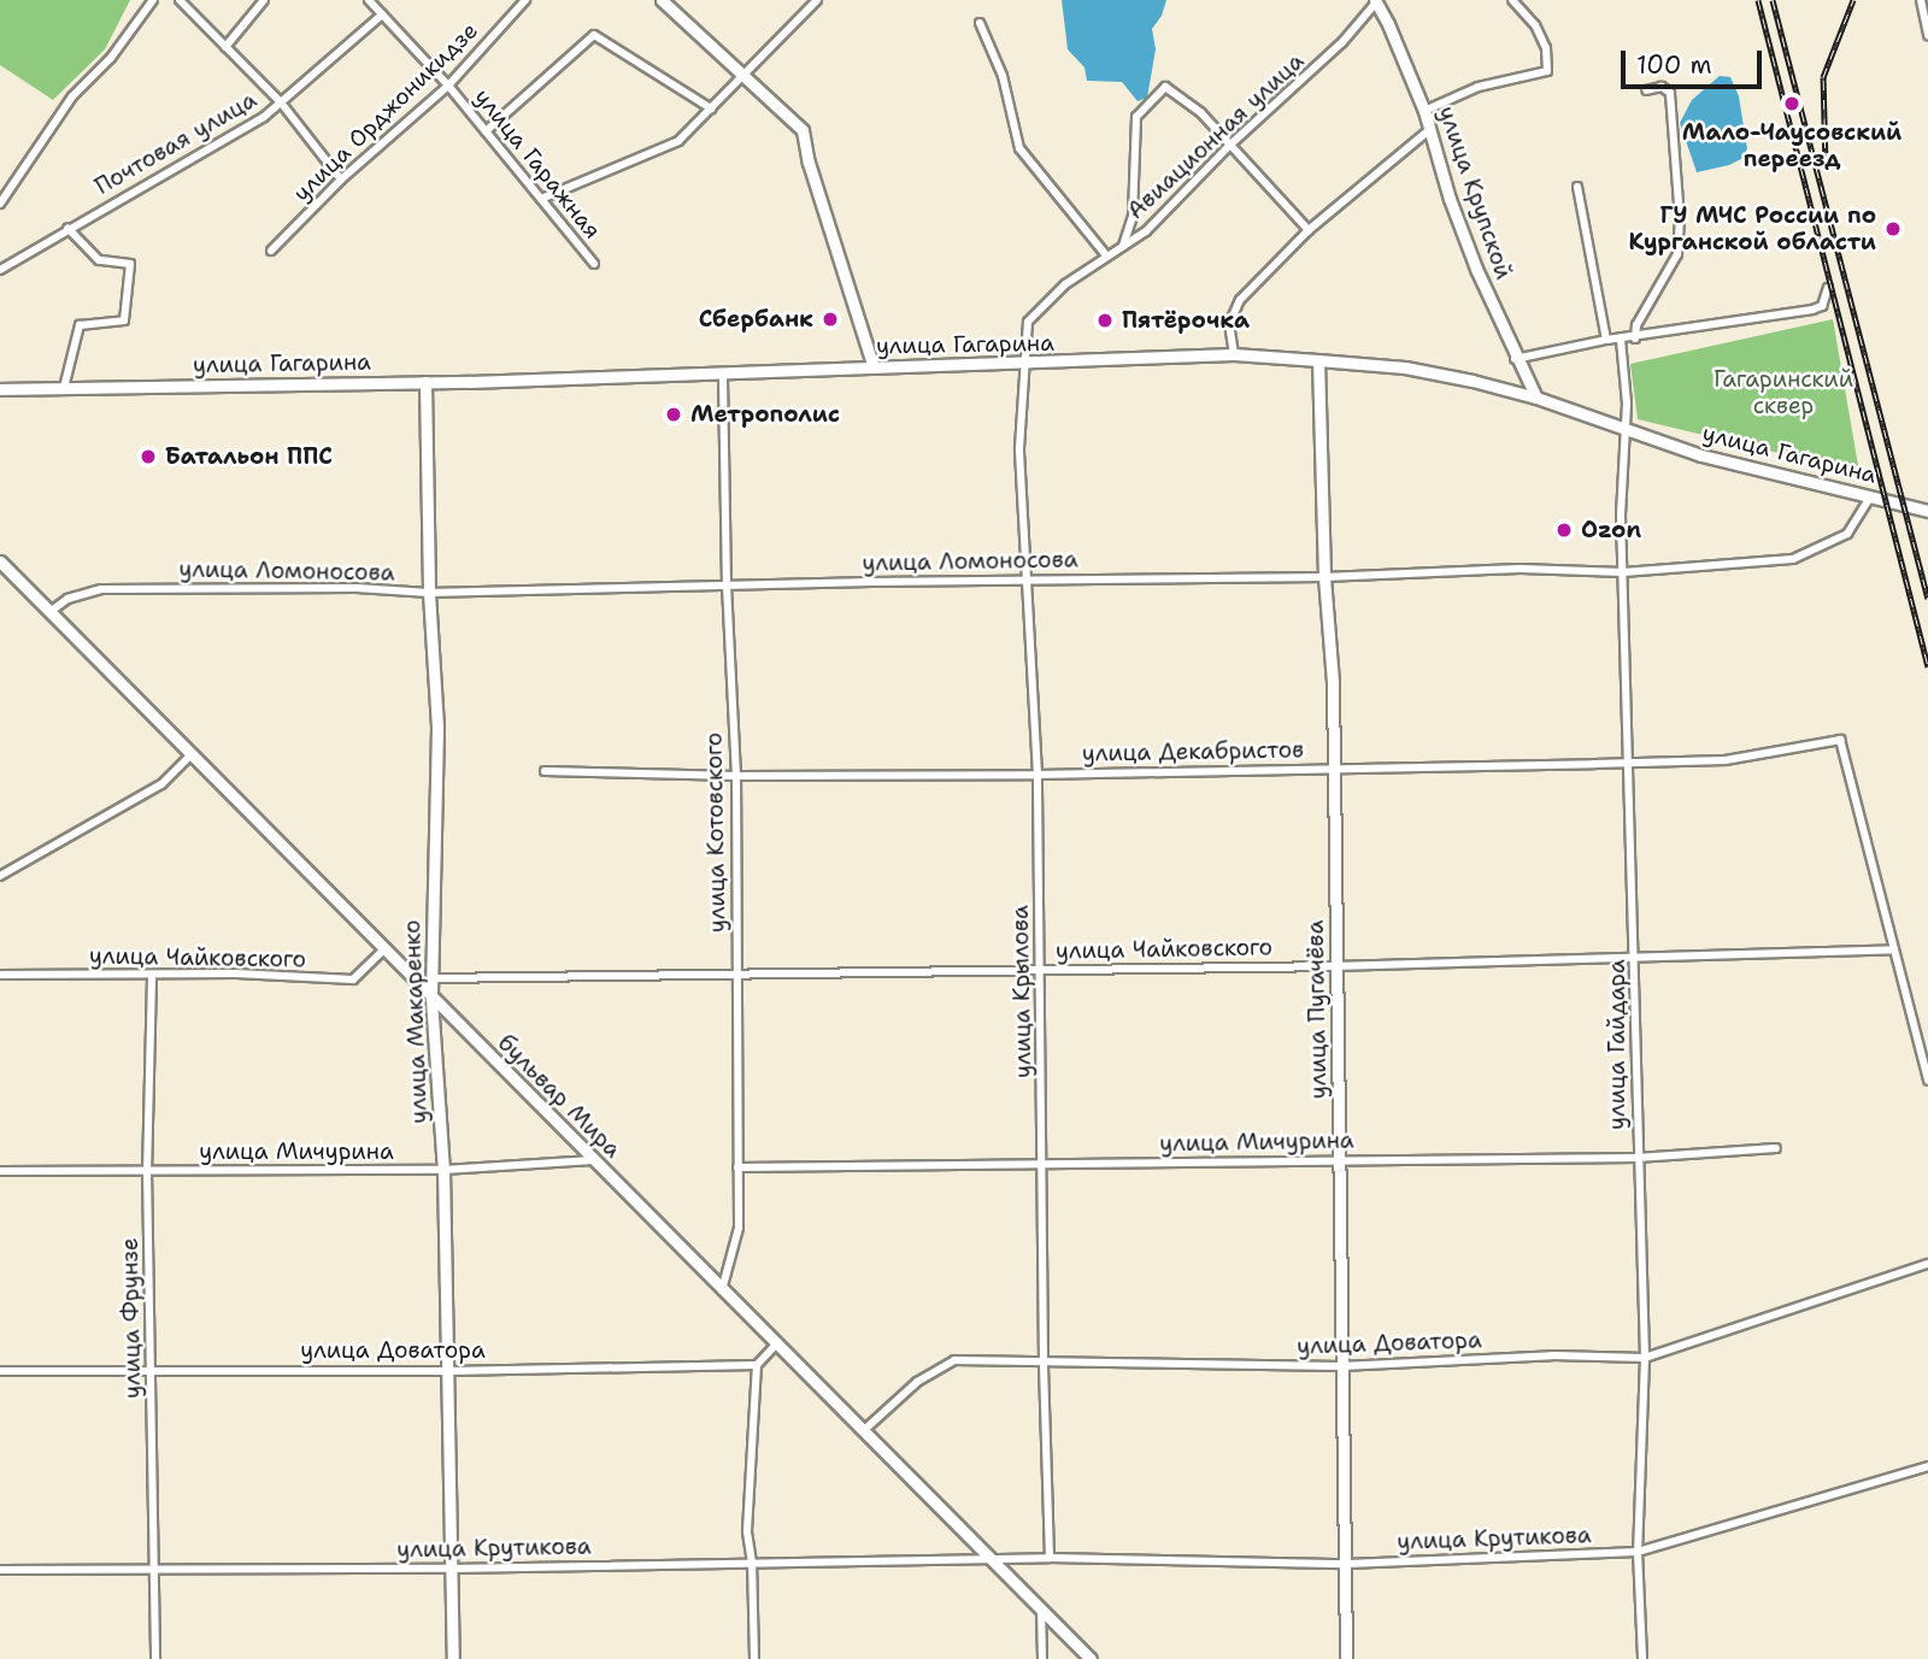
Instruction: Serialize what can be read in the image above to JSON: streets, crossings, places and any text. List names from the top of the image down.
{
  "streets": {
    "main road": [
      "улица Крупской",
      "улица Гагарина",
      "улица Пугачёва",
      "улица Макаренко",
      "бульвар Мира"
    ],
    "street": [
      "улица Орджоникидзе",
      "Авиационная улица",
      "Почтовая улица",
      "улица Гаражная",
      "улица Ломоносова",
      "улица Декабристов",
      "улица Котовского",
      "улица Чайковского",
      "улица Крылова",
      "улица Гайдара",
      "улица Мичурина",
      "улица Фрунзе",
      "улица Доватора",
      "улица Крутикова"
    ]
  },
  "crossings": [
    ["улица Орджоникидзе", "улица Гаражная"],
    ["Авиационная улица", "улица Крупской"],
    ["Авиационная улица", "улица Гагарина"],
    ["Авиационная улица", "улица Крылова"],
    ["Почтовая улица", "улица Гаражная"],
    ["улица Крупской", "улица Гагарина"],
    ["улица Гагарина", "улица Ломоносова"],
    ["улица Гагарина", "улица Котовского"],
    ["улица Гагарина", "улица Крылова"],
    ["улица Гагарина", "улица Пугачёва"],
    ["улица Гагарина", "улица Макаренко"],
    ["улица Гагарина", "улица Гайдара"],
    ["улица Ломоносова", "улица Котовского"],
    ["улица Ломоносова", "улица Крылова"],
    ["улица Ломоносова", "улица Пугачёва"],
    ["улица Ломоносова", "улица Макаренко"],
    ["улица Ломоносова", "улица Гайдара"],
    ["улица Ломоносова", "бульвар Мира"],
    ["улица Декабристов", "улица Котовского"],
    ["улица Декабристов", "улица Чайковского"],
    ["улица Декабристов", "улица Крылова"],
    ["улица Декабристов", "улица Пугачёва"],
    ["улица Декабристов", "улица Гайдара"],
    ["улица Котовского", "улица Чайковского"],
    ["улица Котовского", "бульвар Мира"],
    ["улица Котовского", "улица Мичурина"],
    ["улица Чайковского", "улица Крылова"],
    ["улица Чайковского", "улица Пугачёва"],
    ["улица Чайковского", "улица Макаренко"],
    ["улица Чайковского", "улица Гайдара"],
    ["улица Чайковского", "бульвар Мира"],
    ["улица Чайковского", "улица Фрунзе"],
    ["улица Крылова", "улица Мичурина"],
    ["улица Крылова", "улица Доватора"],
    ["улица Крылова", "улица Крутикова"],
    ["улица Пугачёва", "улица Мичурина"],
    ["улица Пугачёва", "улица Доватора"],
    ["улица Пугачёва", "улица Крутикова"],
    ["улица Макаренко", "бульвар Мира"],
    ["улица Макаренко", "улица Мичурина"],
    ["улица Макаренко", "улица Доватора"],
    ["улица Макаренко", "улица Крутикова"],
    ["улица Гайдара", "улица Мичурина"],
    ["улица Гайдара", "улица Доватора"],
    ["улица Гайдара", "улица Крутикова"],
    ["бульвар Мира", "улица Мичурина"],
    ["бульвар Мира", "улица Доватора"],
    ["бульвар Мира", "улица Крутикова"],
    ["улица Мичурина", "улица Фрунзе"],
    ["улица Фрунзе", "улица Доватора"],
    ["улица Фрунзе", "улица Крутикова"]
  ],
  "parks": ["Гагаринский сквер"],
  "places": [
    "Мало-Чаусовский переезд",
    "ГУ МЧС России по Курганской области",
    "Сбербанк",
    "Пятёрочка",
    "Метрополис",
    "Батальон ППС",
    "Ozon"
  ],
  "scale_bar": "100 m"
}
